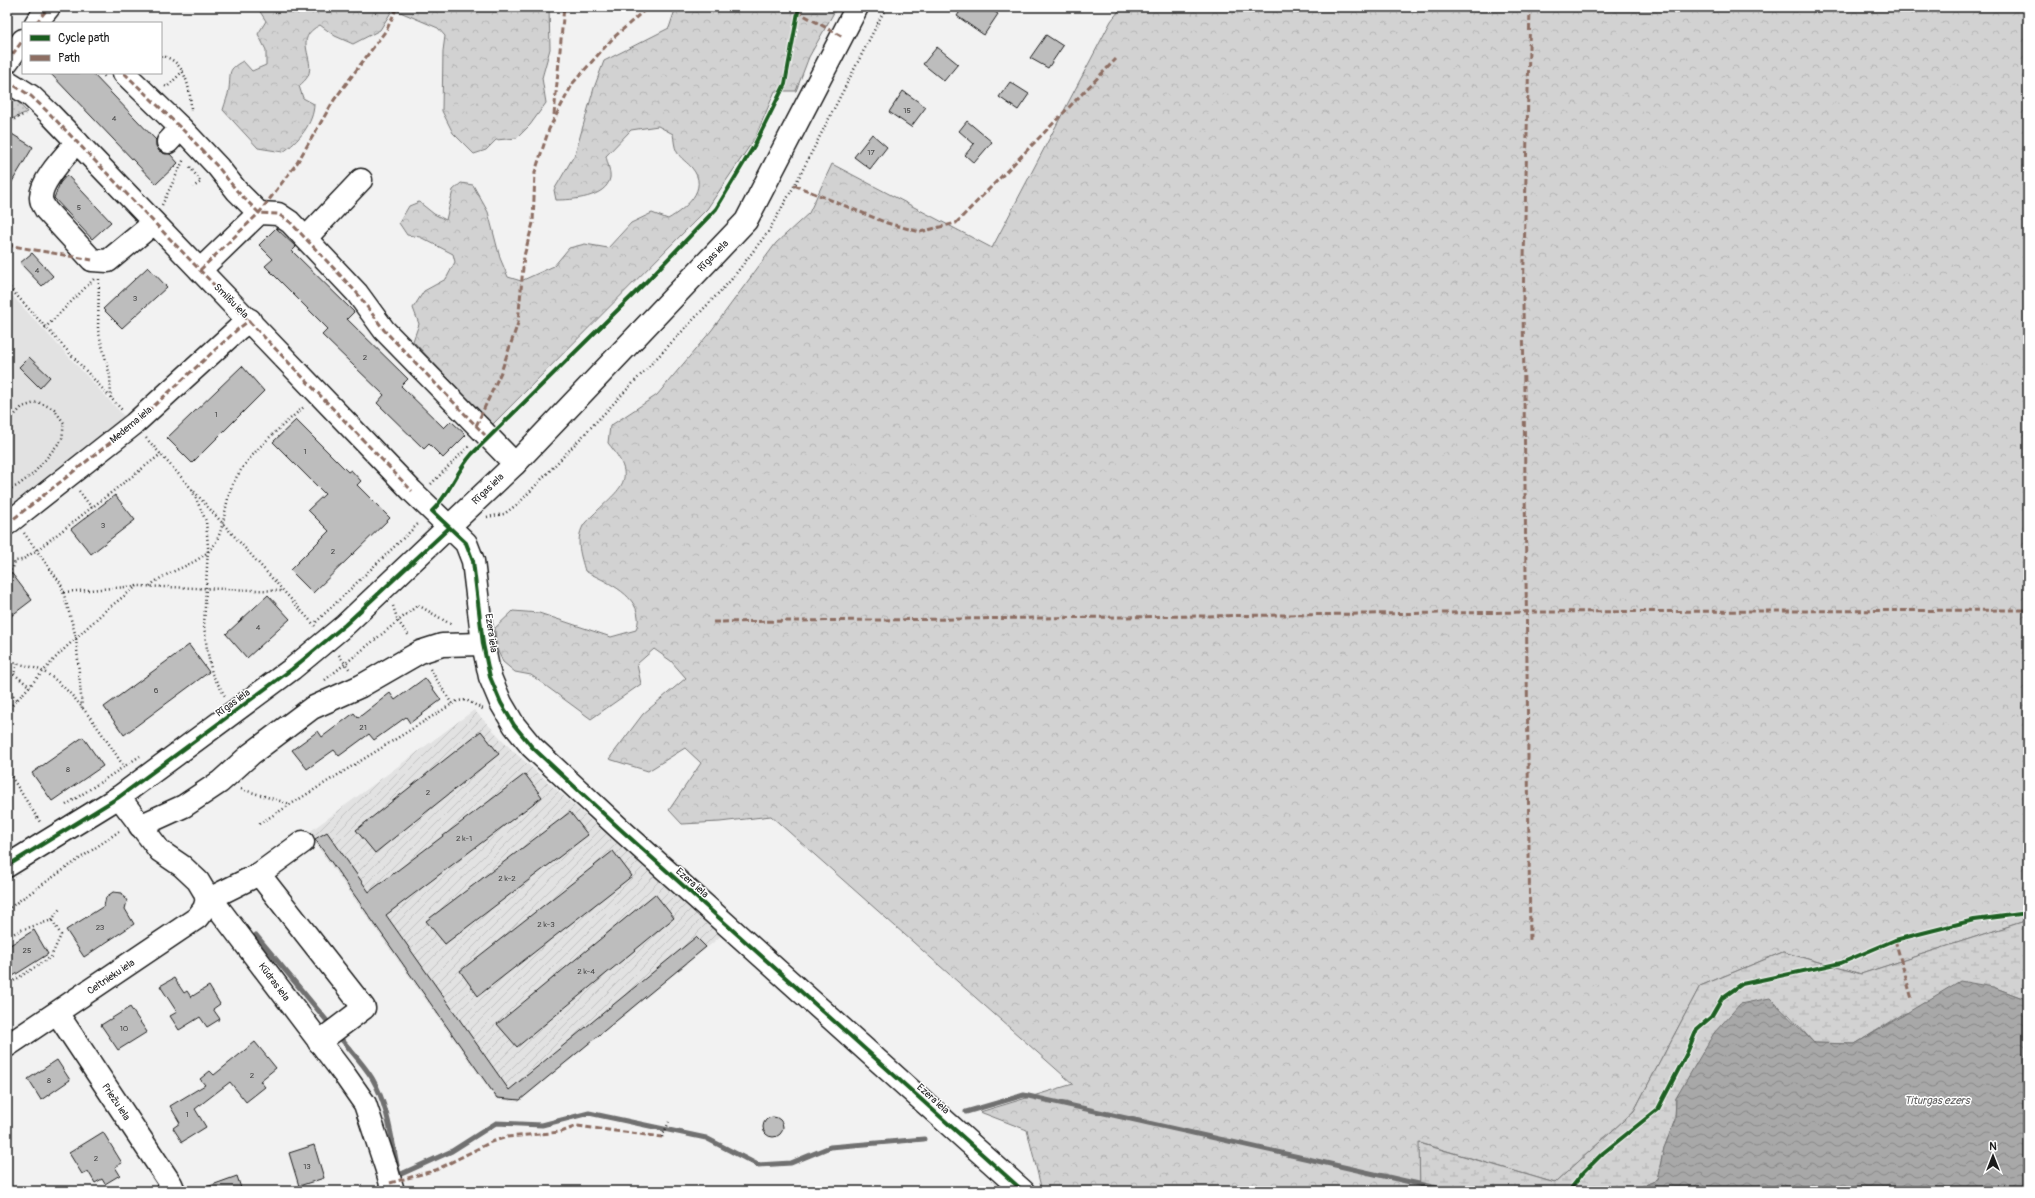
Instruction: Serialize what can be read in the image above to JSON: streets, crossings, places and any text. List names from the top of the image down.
{
  "streets": {
    "street": [
      "Rīgas iela",
      "Smilšu iela",
      "Medema iela",
      "Ezera iela",
      "Celtnieku iela",
      "Kūdras iela",
      "Priežu iela"
    ]
  },
  "crossings": [
    ["Rīgas iela", "Smilšu iela"],
    ["Rīgas iela", "Ezera iela"],
    ["Rīgas iela", "Kūdras iela"],
    ["Smilšu iela", "Medema iela"],
    ["Smilšu iela", "Ezera iela"],
    ["Celtnieku iela", "Kūdras iela"],
    ["Celtnieku iela", "Priežu iela"]
  ],
  "water": ["Titurgas ezers"],
  "house_numbers": [
    "15",
    "4",
    "17",
    "5",
    "4",
    "3",
    "2",
    "1",
    "1",
    "3",
    "2",
    "4",
    "6",
    "21",
    "8",
    "2",
    "2 k-1",
    "2 k-2",
    "2 k-3",
    "23",
    "25",
    "2 k-4",
    "10",
    "2",
    "8",
    "1",
    "2",
    "13"
  ],
  "legend": ["Cycle path", "Path"],
  "north": "top"
}
